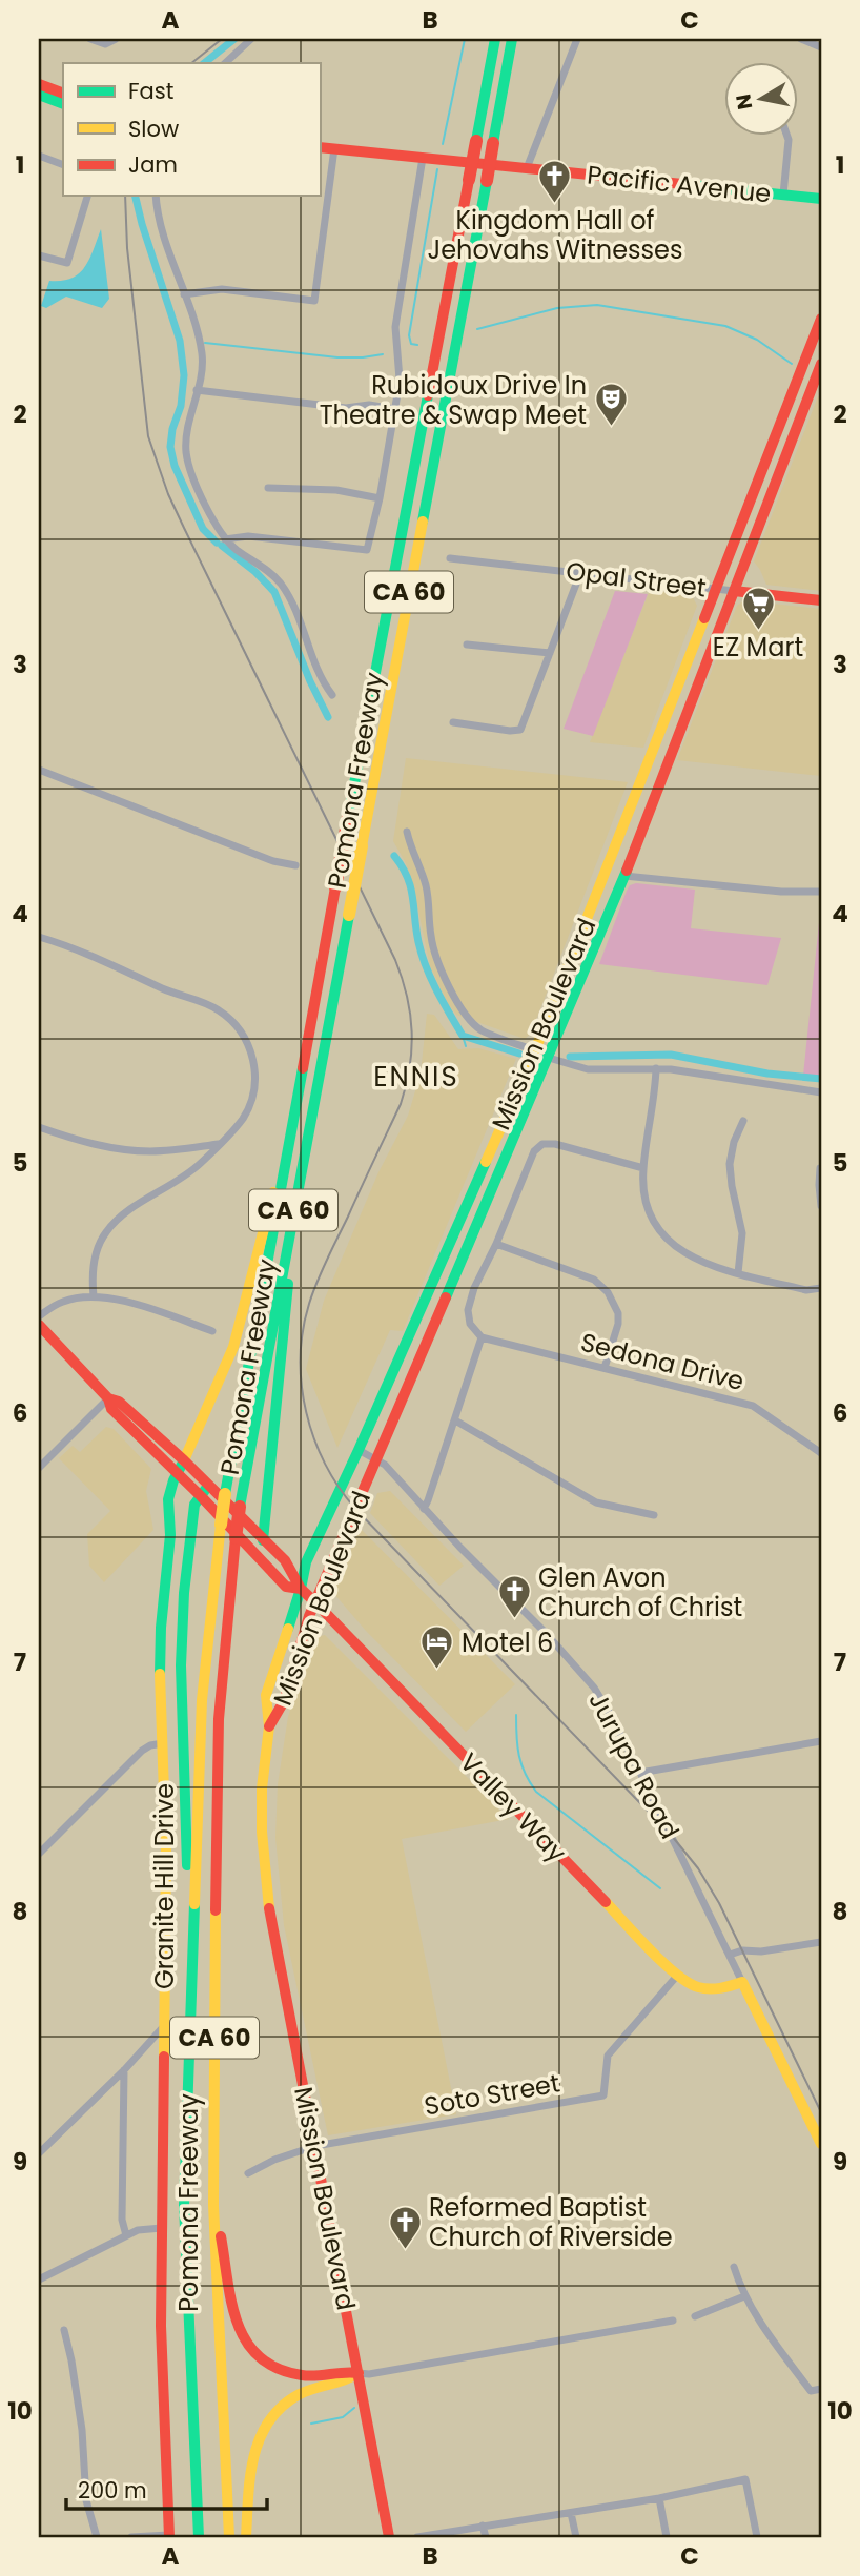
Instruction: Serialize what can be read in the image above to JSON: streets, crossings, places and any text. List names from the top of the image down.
{
  "streets": {
    "main road": [
      "Pacific Avenue",
      "Opal Street",
      "CA 60",
      "Pomona Freeway",
      "Mission Boulevard",
      "Jurupa Road",
      "Valley Way",
      "Granite Hill Drive"
    ],
    "street": ["Sedona Drive", "Soto Street"]
  },
  "crossings": [
    ["Opal Street", "Mission Boulevard"],
    ["Pomona Freeway", "Granite Hill Drive"],
    ["Mission Boulevard", "Jurupa Road"],
    ["Mission Boulevard", "Valley Way"],
    ["Mission Boulevard", "Soto Street"],
    ["Jurupa Road", "Valley Way"],
    ["Valley Way", "Granite Hill Drive"],
    ["Valley Way", "Soto Street"]
  ],
  "districts": ["ENNIS"],
  "places": {
    "church": ["Kingdom Hall of Jehovahs Witnesses", "Glen Avon Church of Christ", "Reformed Baptist Church of Riverside"],
    "theatre": ["Rubidoux Drive In Theatre & Swap Meet"],
    "supermarket": ["EZ Mart"],
    "hotel": ["Motel 6"]
  },
  "legend": ["Fast", "Slow", "Jam"],
  "scale_bar": "200 m",
  "north": "left",
  "grid": {
    "columns": ["A", "B", "C"],
    "rows": [
      "1",
      "2",
      "3",
      "4",
      "5",
      "6",
      "7",
      "8",
      "9",
      "10"
    ]
  }
}
